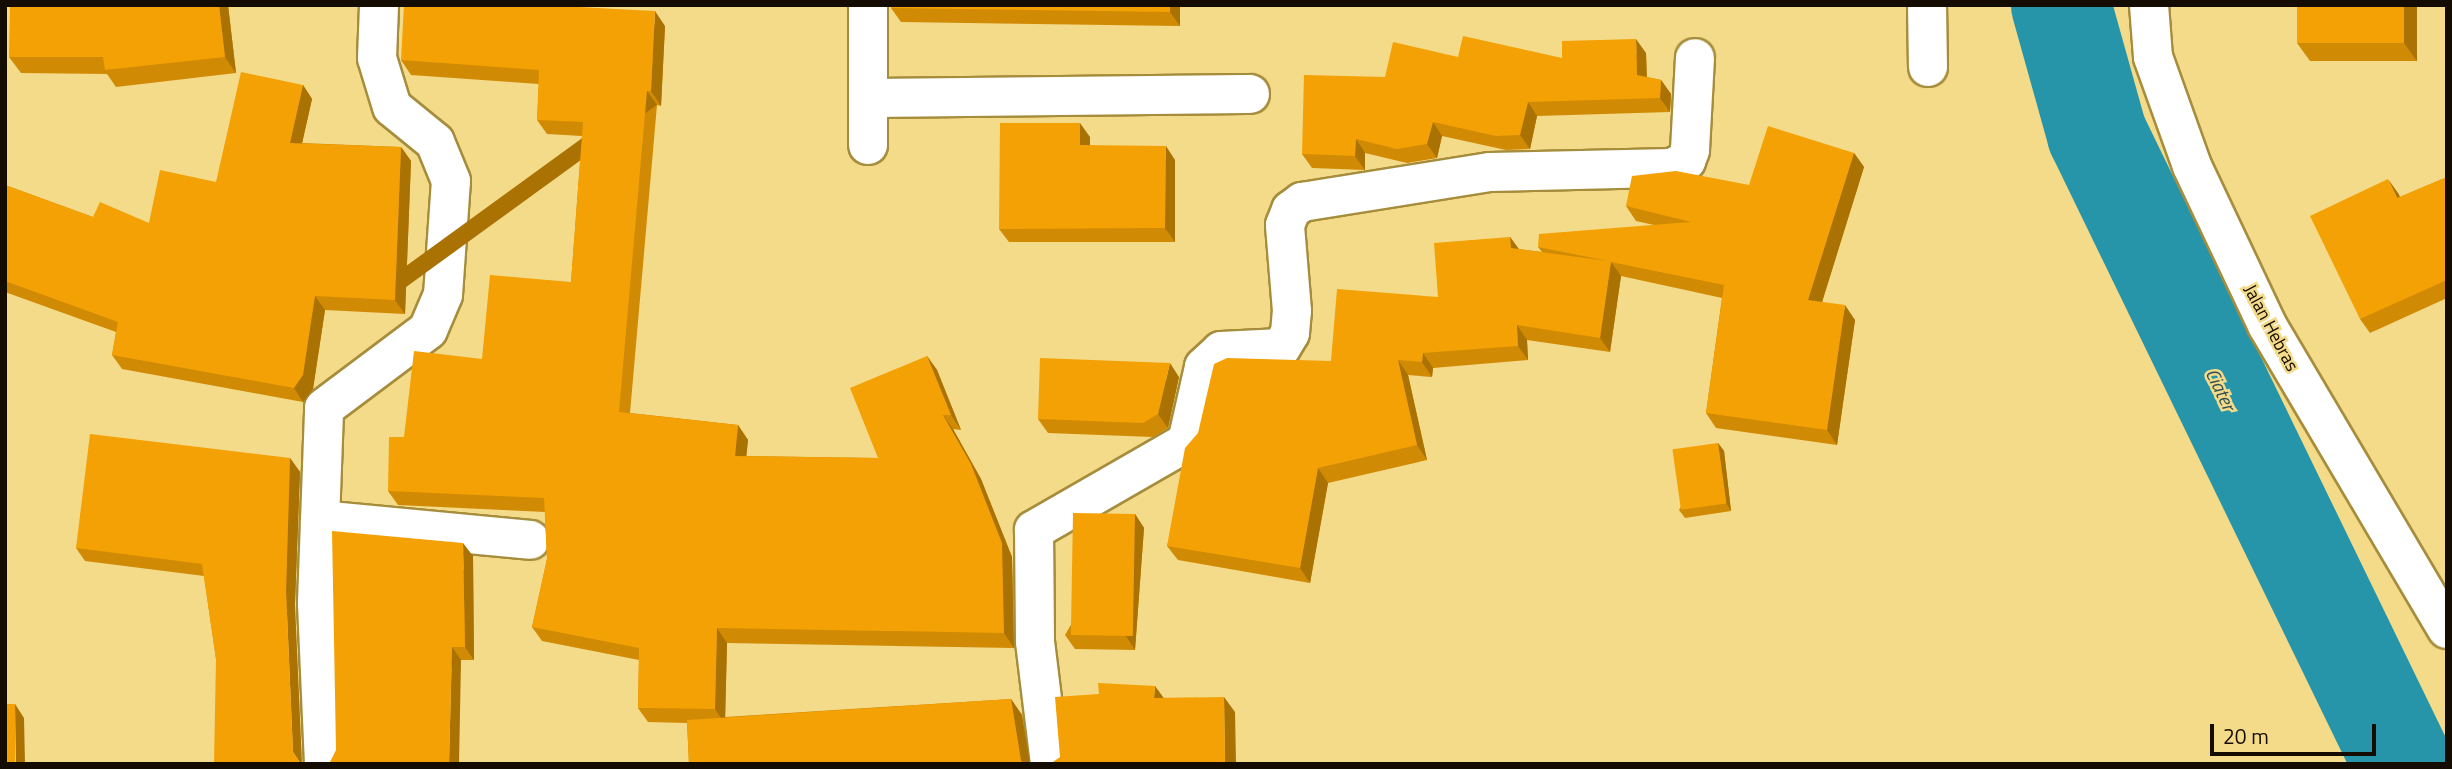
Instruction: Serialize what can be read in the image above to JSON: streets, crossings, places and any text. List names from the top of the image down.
{
  "streets": {
    "street": ["Jalan Hebras"]
  },
  "water": ["Ciater"],
  "scale_bar": "20 m"
}
